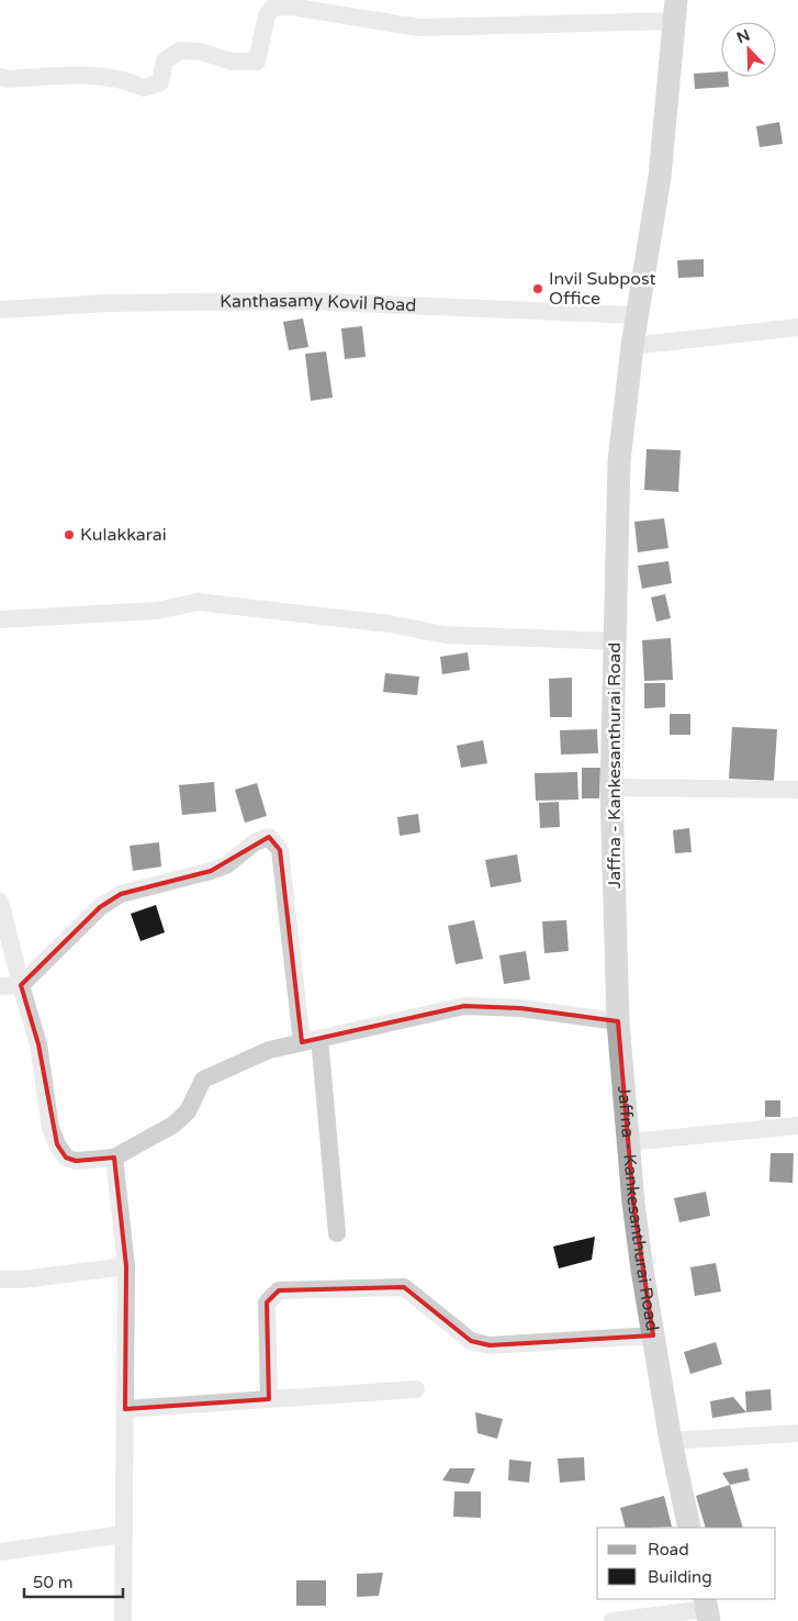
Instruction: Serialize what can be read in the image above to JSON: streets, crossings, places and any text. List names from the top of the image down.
{
  "streets": {
    "main road": ["Jaffna - Kankesanthurai Road"],
    "street": ["Kanthasamy Kovil Road"]
  },
  "crossings": [
    ["Kanthasamy Kovil Road", "Jaffna - Kankesanthurai Road"]
  ],
  "places": ["Invil Subpost Office", "Kulakkarai"],
  "legend": ["Road", "Building"],
  "scale_bar": "50 m",
  "north": "top left"
}
